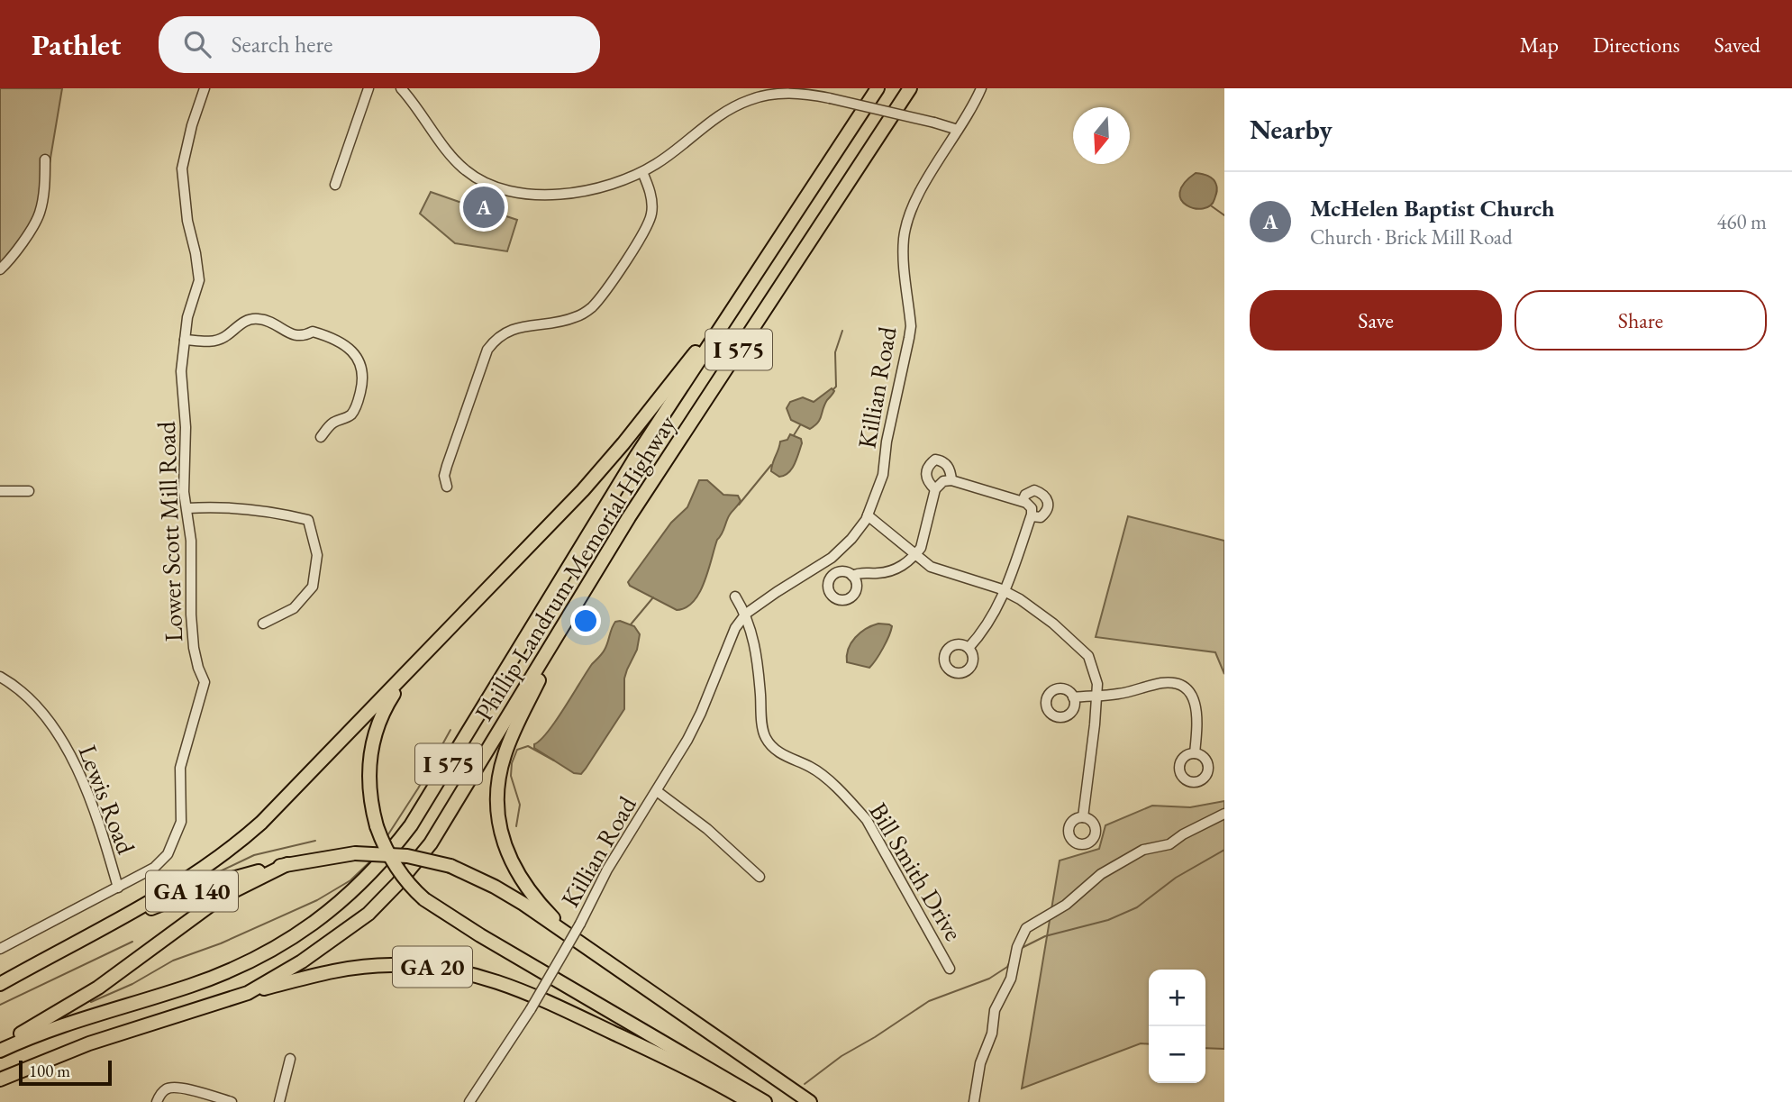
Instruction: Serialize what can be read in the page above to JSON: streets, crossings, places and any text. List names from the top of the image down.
{
  "streets": {
    "highway": [
      "I 575",
      "Phillip Landrum Memorial Highway",
      "GA 140",
      "GA 20"
    ],
    "street": [
      "Killian Road",
      "Lower Scott Mill Road",
      "Lewis Road",
      "Bill Smith Drive"
    ]
  },
  "crossings": [
    ["Killian Road", "Bill Smith Drive"],
    ["Lower Scott Mill Road", "Lewis Road"],
    ["Phillip Landrum Memorial Highway", "GA 20"]
  ],
  "scale_bar": "100 m",
  "north": "bottom",
  "page": {
    "header": "Pathlet",
    "search": "Search here",
    "nav": ["Map", "Directions", "Saved"],
    "heading": "Nearby",
    "list": [
      {
        "mark": "A",
        "name": "McHelen Baptist Church",
        "note": "Church · Brick Mill Road",
        "value": "460 m"
      }
    ],
    "pins": "A",
    "buttons": ["Save", "Share"],
    "map_buttons": ["+", "−"],
    "scale": "100 m"
  }
}
